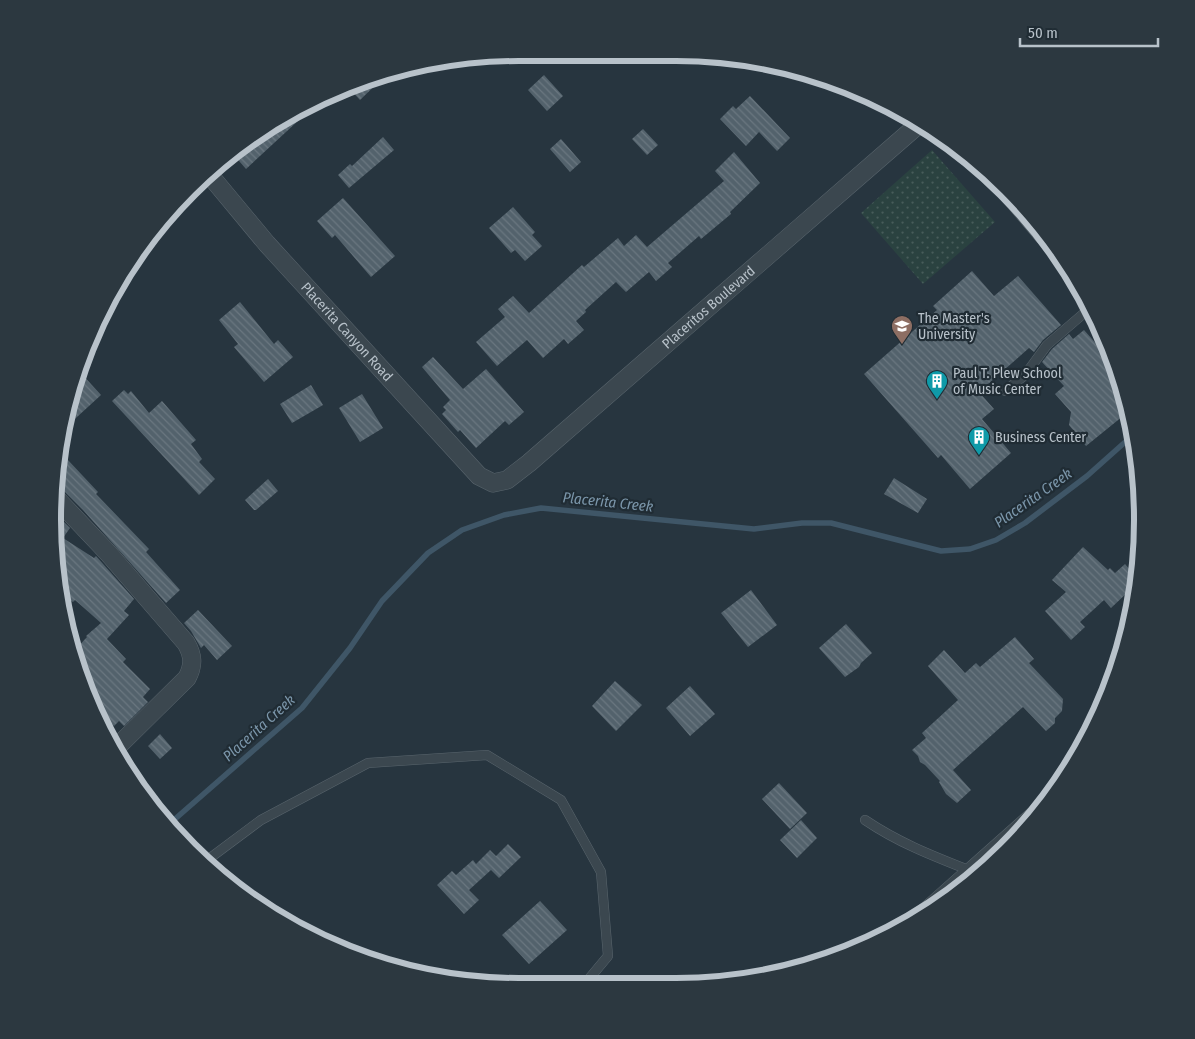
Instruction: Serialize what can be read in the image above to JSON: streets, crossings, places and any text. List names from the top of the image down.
{
  "streets": {
    "street": ["Placeritos Boulevard", "Placerita Canyon Road"]
  },
  "crossings": [
    ["Placeritos Boulevard", "Placerita Canyon Road"]
  ],
  "water": ["Placerita Creek"],
  "places": {
    "school or university": ["The Master's University"],
    "building": ["Paul T. Plew School of Music Center", "Business Center"]
  },
  "scale_bar": "50 m"
}
